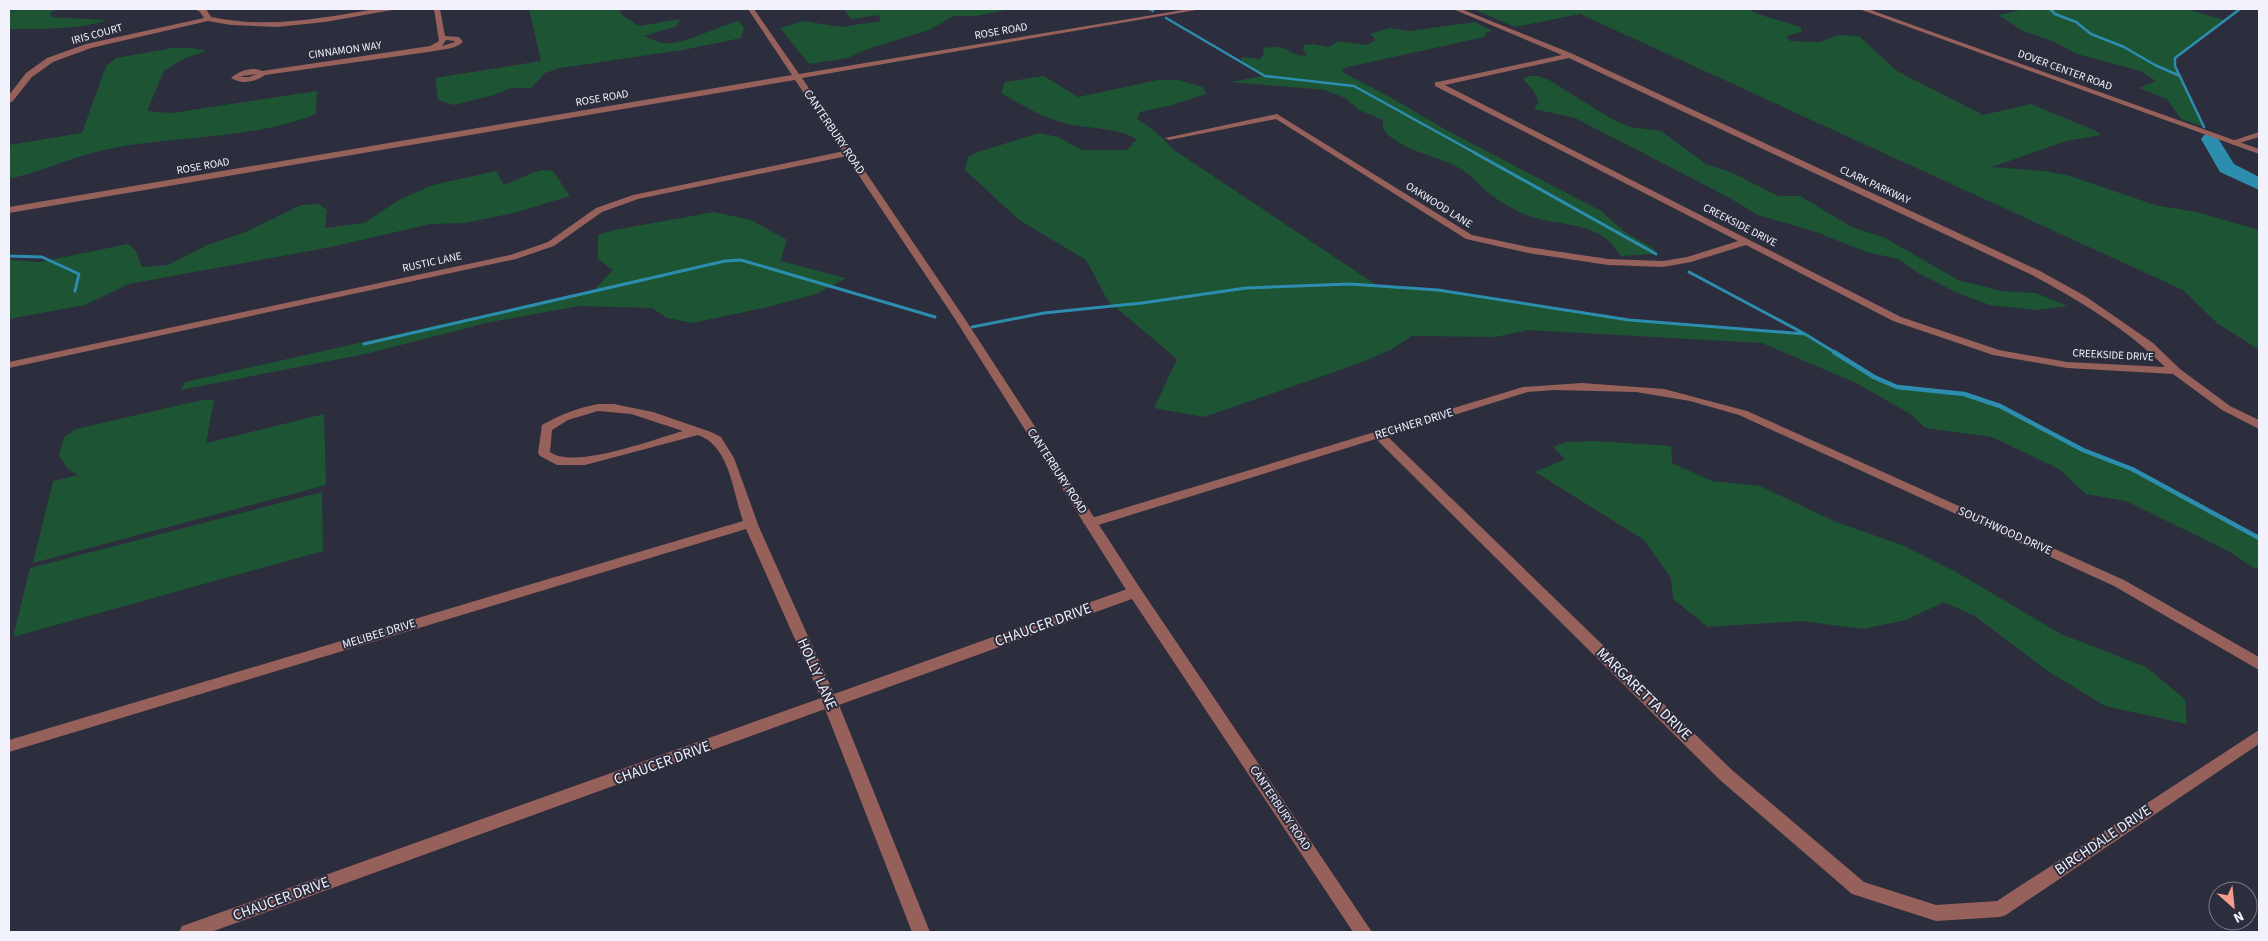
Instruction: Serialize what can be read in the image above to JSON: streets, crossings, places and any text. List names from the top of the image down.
{
  "streets": {
    "street": [
      "ROSE ROAD",
      "IRIS COURT",
      "CINNAMON WAY",
      "DOVER CENTER ROAD",
      "CANTERBURY ROAD",
      "CLARK PARKWAY",
      "OAKWOOD LANE",
      "CREEKSIDE DRIVE",
      "RUSTIC LANE",
      "RECHNER DRIVE",
      "SOUTHWOOD DRIVE",
      "CHAUCER DRIVE",
      "MELIBEE DRIVE",
      "HOLLY LANE",
      "MARGARETTA DRIVE",
      "BIRCHDALE DRIVE"
    ]
  },
  "crossings": [
    ["ROSE ROAD", "CANTERBURY ROAD"],
    ["CANTERBURY ROAD", "RUSTIC LANE"],
    ["CANTERBURY ROAD", "RECHNER DRIVE"],
    ["CANTERBURY ROAD", "CHAUCER DRIVE"],
    ["CLARK PARKWAY", "CREEKSIDE DRIVE"],
    ["OAKWOOD LANE", "CREEKSIDE DRIVE"],
    ["RECHNER DRIVE", "SOUTHWOOD DRIVE"],
    ["RECHNER DRIVE", "MARGARETTA DRIVE"],
    ["CHAUCER DRIVE", "HOLLY LANE"],
    ["MELIBEE DRIVE", "HOLLY LANE"],
    ["MARGARETTA DRIVE", "BIRCHDALE DRIVE"]
  ],
  "north": "bottom right"
}
